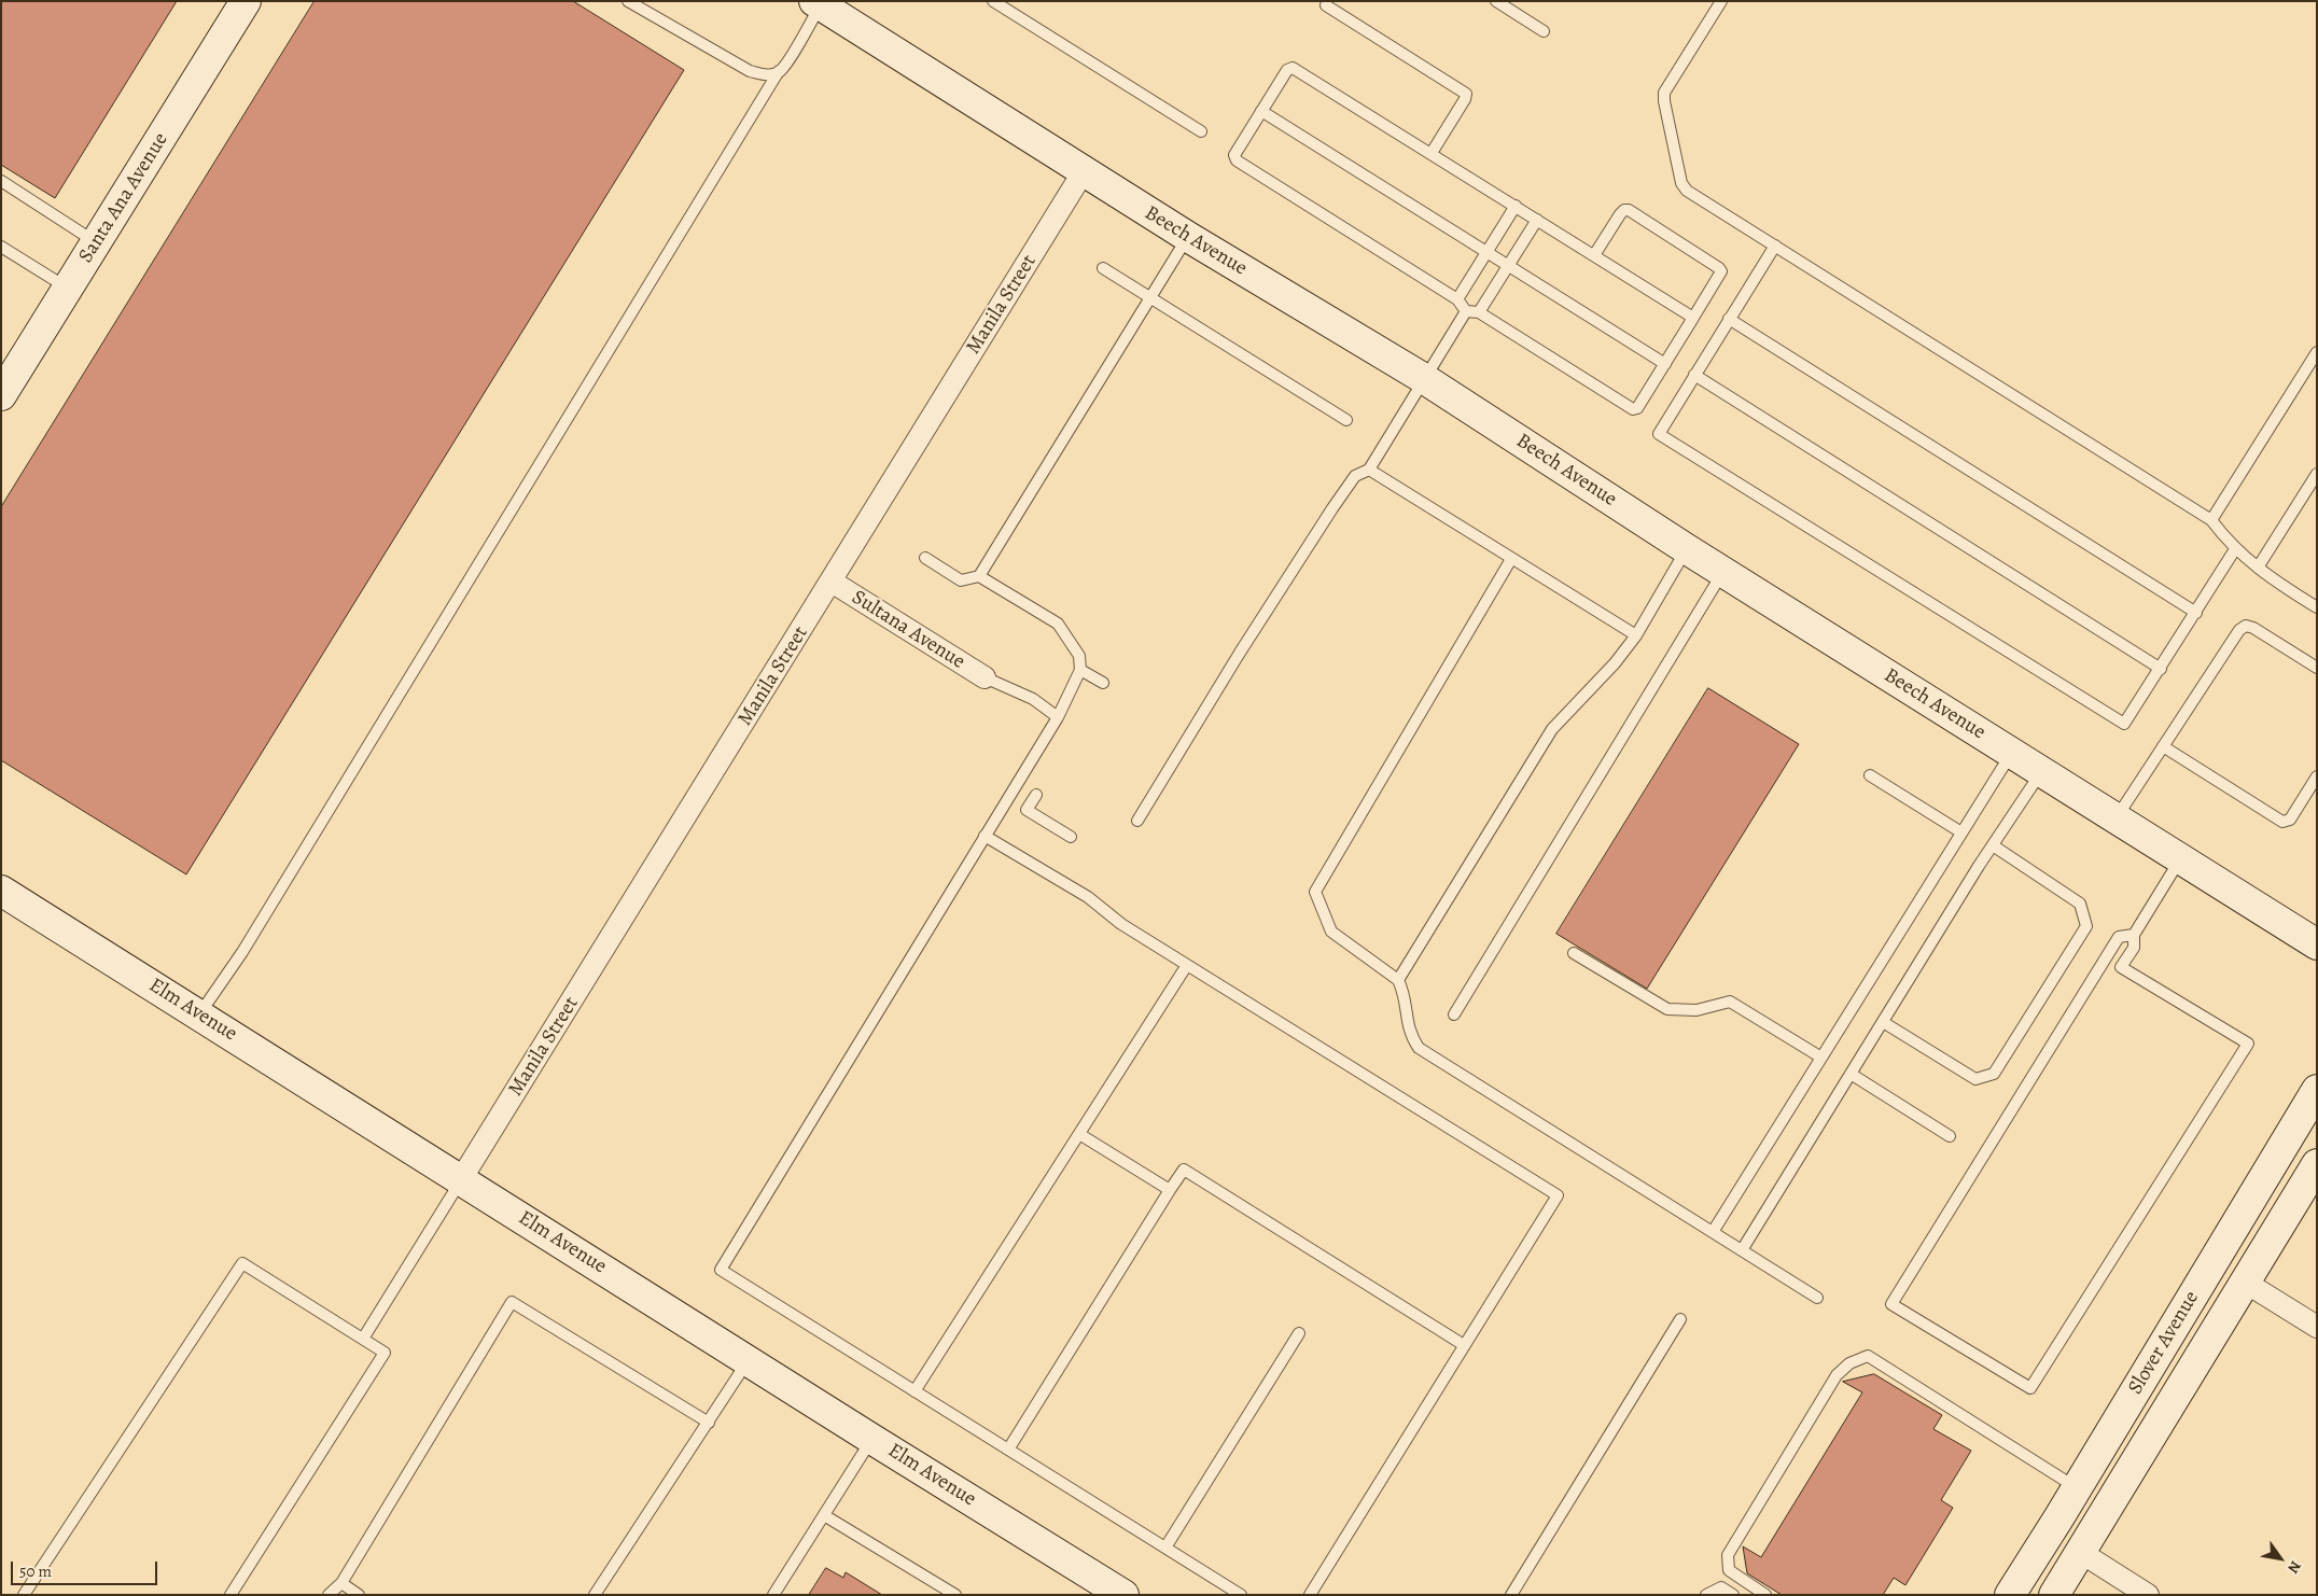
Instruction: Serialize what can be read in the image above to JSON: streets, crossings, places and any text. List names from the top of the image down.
{
  "streets": {
    "main road": [
      "Santa Ana Avenue",
      "Beech Avenue",
      "Elm Avenue",
      "Slover Avenue"
    ],
    "street": ["Manila Street", "Sultana Avenue"]
  },
  "crossings": [
    ["Beech Avenue", "Manila Street"],
    ["Manila Street", "Sultana Avenue"],
    ["Manila Street", "Elm Avenue"]
  ],
  "scale_bar": "50 m",
  "north": "bottom right"
}
